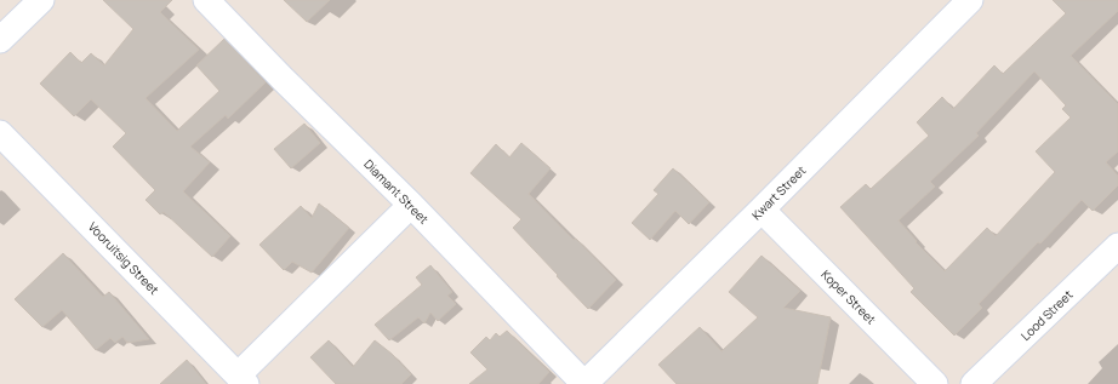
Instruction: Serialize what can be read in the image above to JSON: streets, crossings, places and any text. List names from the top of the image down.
{
  "streets": {
    "street": [
      "Diamant Street",
      "Kwart Street",
      "Vooruitsig Street",
      "Koper Street",
      "Lood Street"
    ]
  },
  "crossings": [
    ["Diamant Street", "Kwart Street"],
    ["Kwart Street", "Koper Street"]
  ]
}
